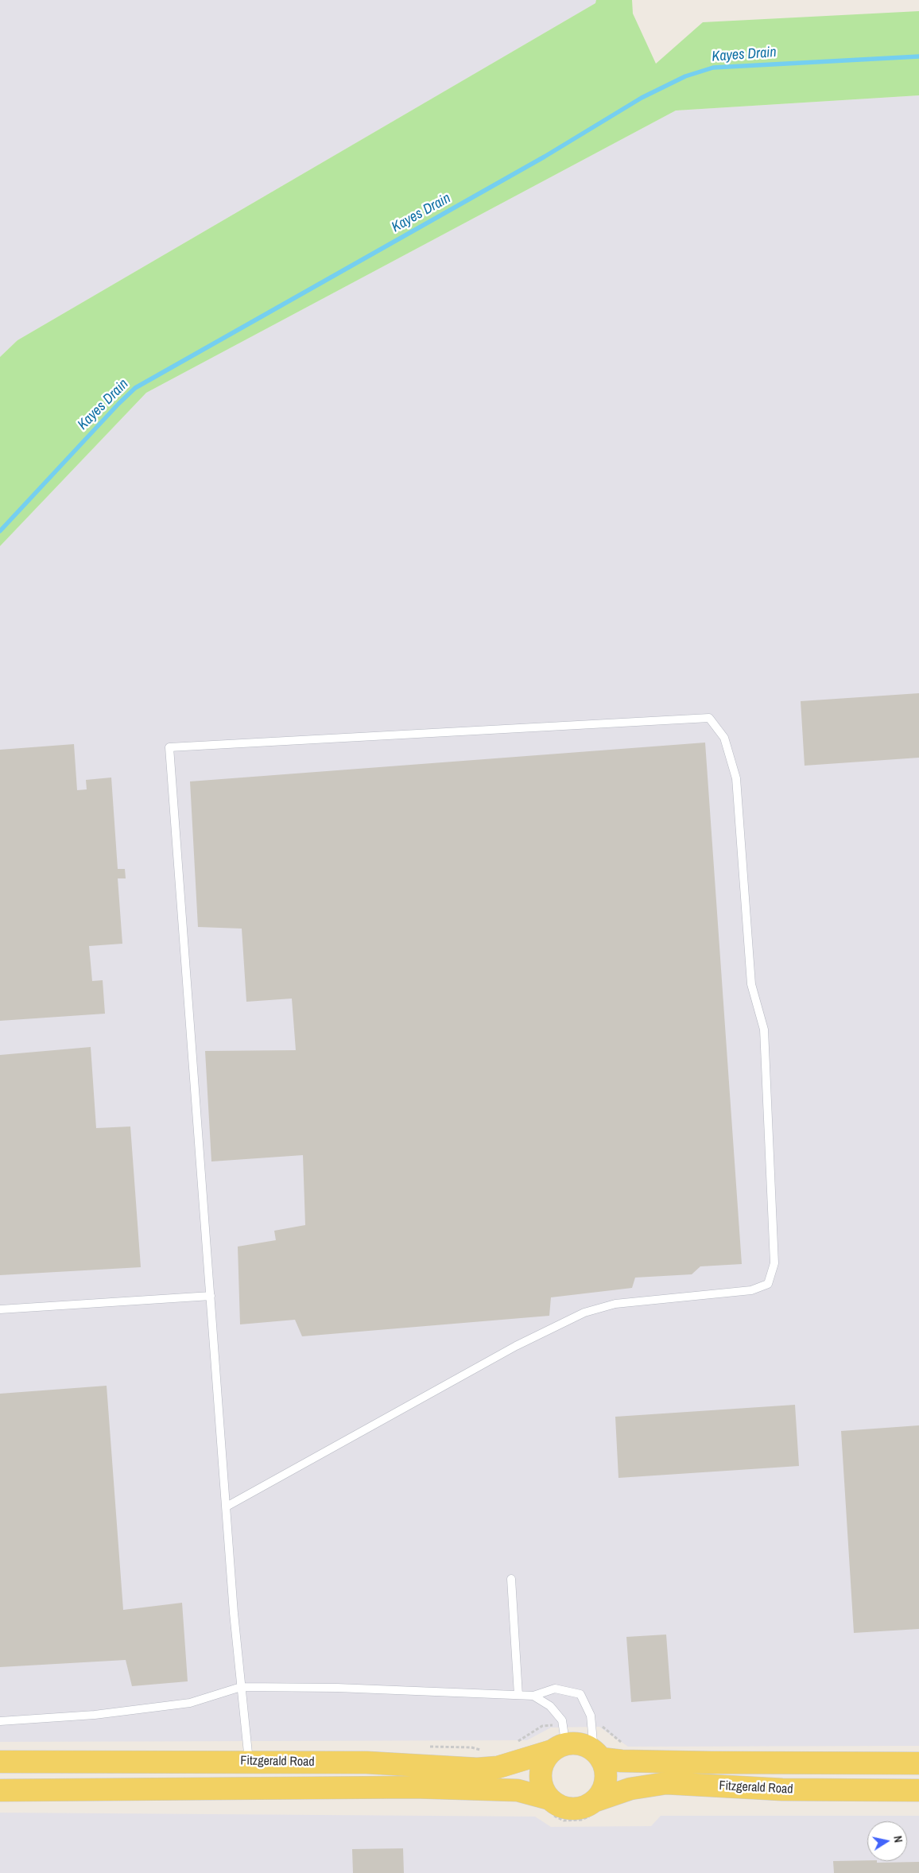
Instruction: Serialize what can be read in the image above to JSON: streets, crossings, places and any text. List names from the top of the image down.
{
  "streets": {
    "main road": ["Fitzgerald Road"]
  },
  "water": ["Kayes Drain"],
  "north": "right"
}
